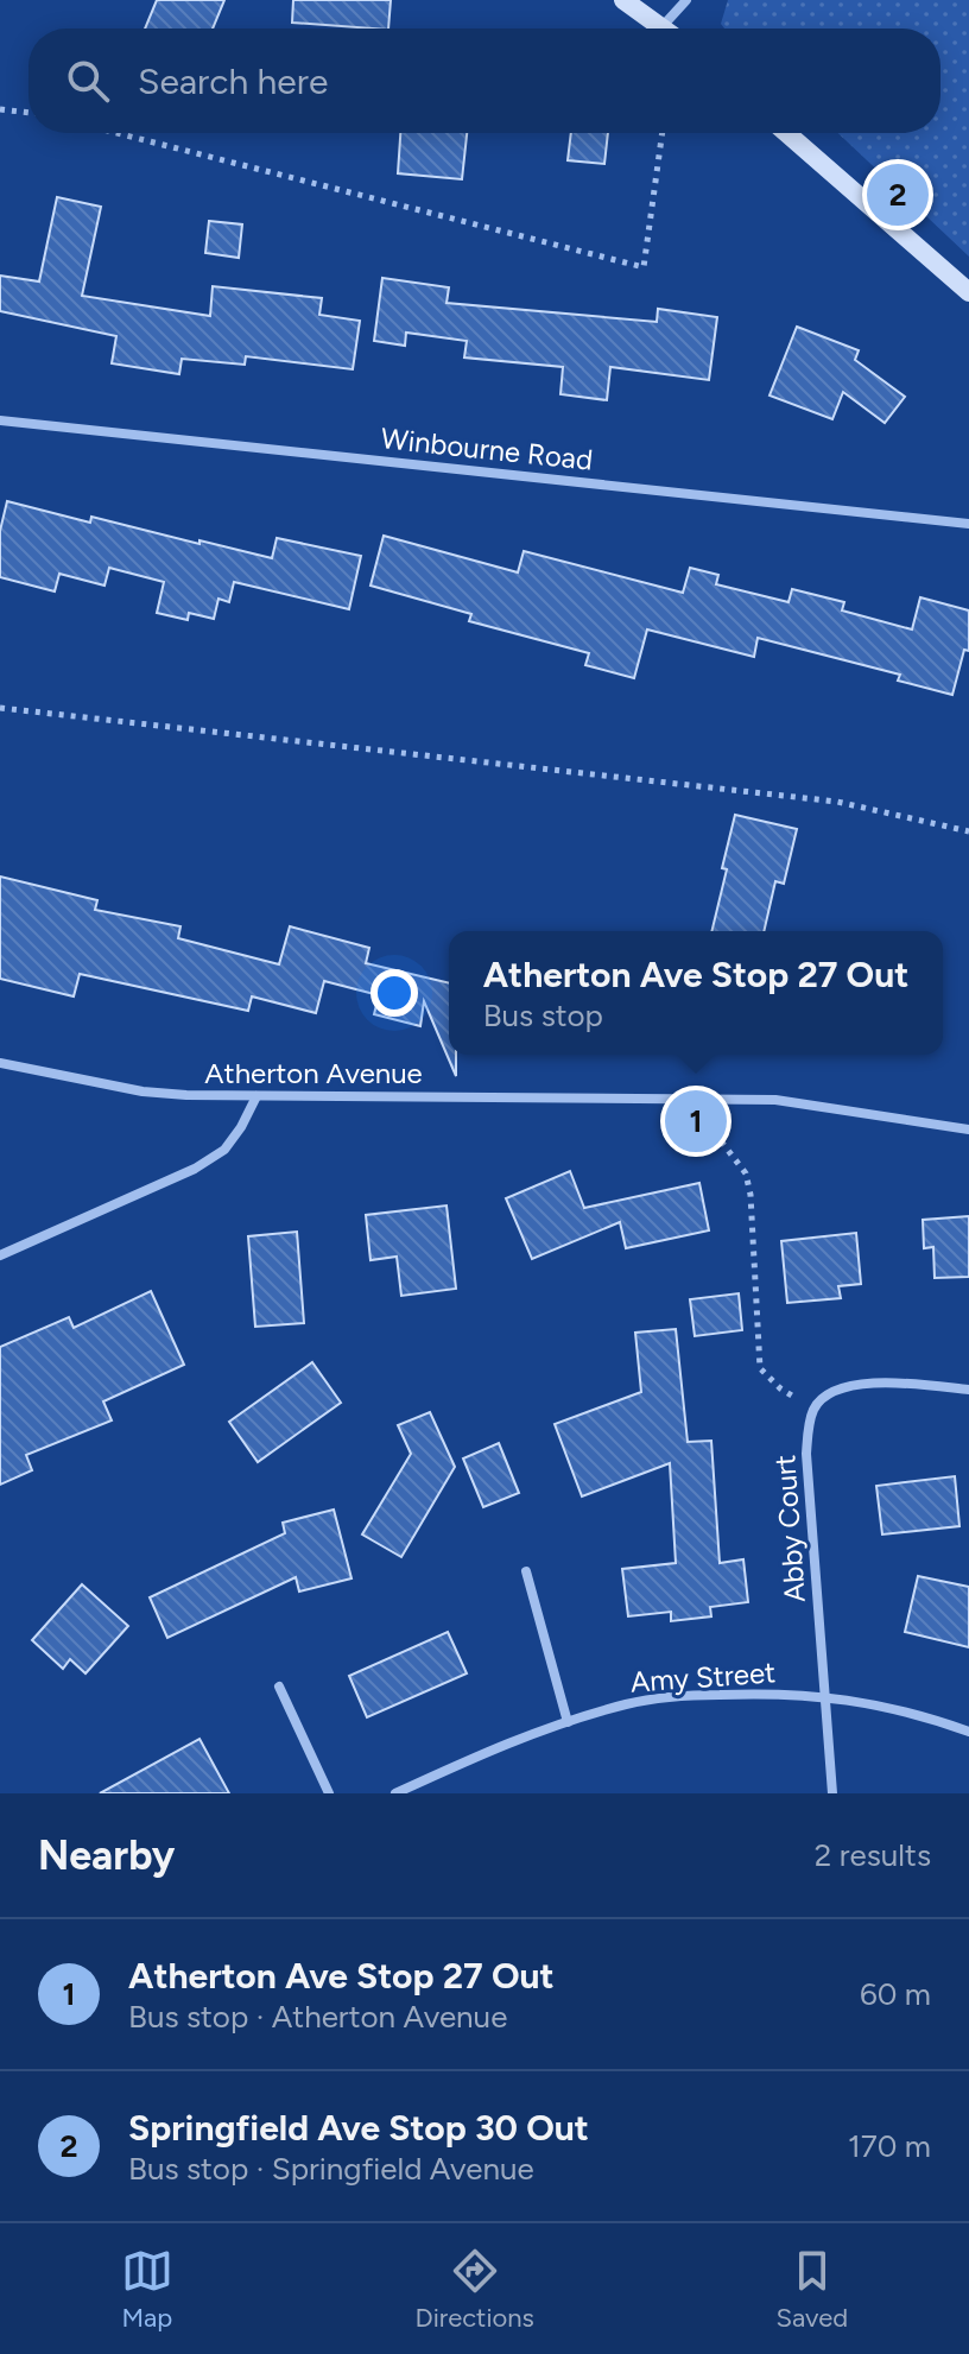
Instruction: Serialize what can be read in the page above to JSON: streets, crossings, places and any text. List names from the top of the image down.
{
  "streets": {
    "street": [
      "Winbourne Road",
      "Atherton Avenue",
      "Abby Court",
      "Amy Street"
    ]
  },
  "crossings": [
    ["Abby Court", "Amy Street"]
  ],
  "page": {
    "search": "Search here",
    "pins": ["2", "1"],
    "popup": ["Atherton Ave Stop 27 Out", "Bus stop"],
    "heading": ["Nearby", "2 results"],
    "list": [
      {
        "mark": "1",
        "name": "Atherton Ave Stop 27 Out",
        "note": "Bus stop · Atherton Avenue",
        "value": "60 m"
      },
      {
        "mark": "2",
        "name": "Springfield Ave Stop 30 Out",
        "note": "Bus stop · Springfield Avenue",
        "value": "170 m"
      }
    ],
    "nav": ["Map", "Directions", "Saved"]
  }
}
